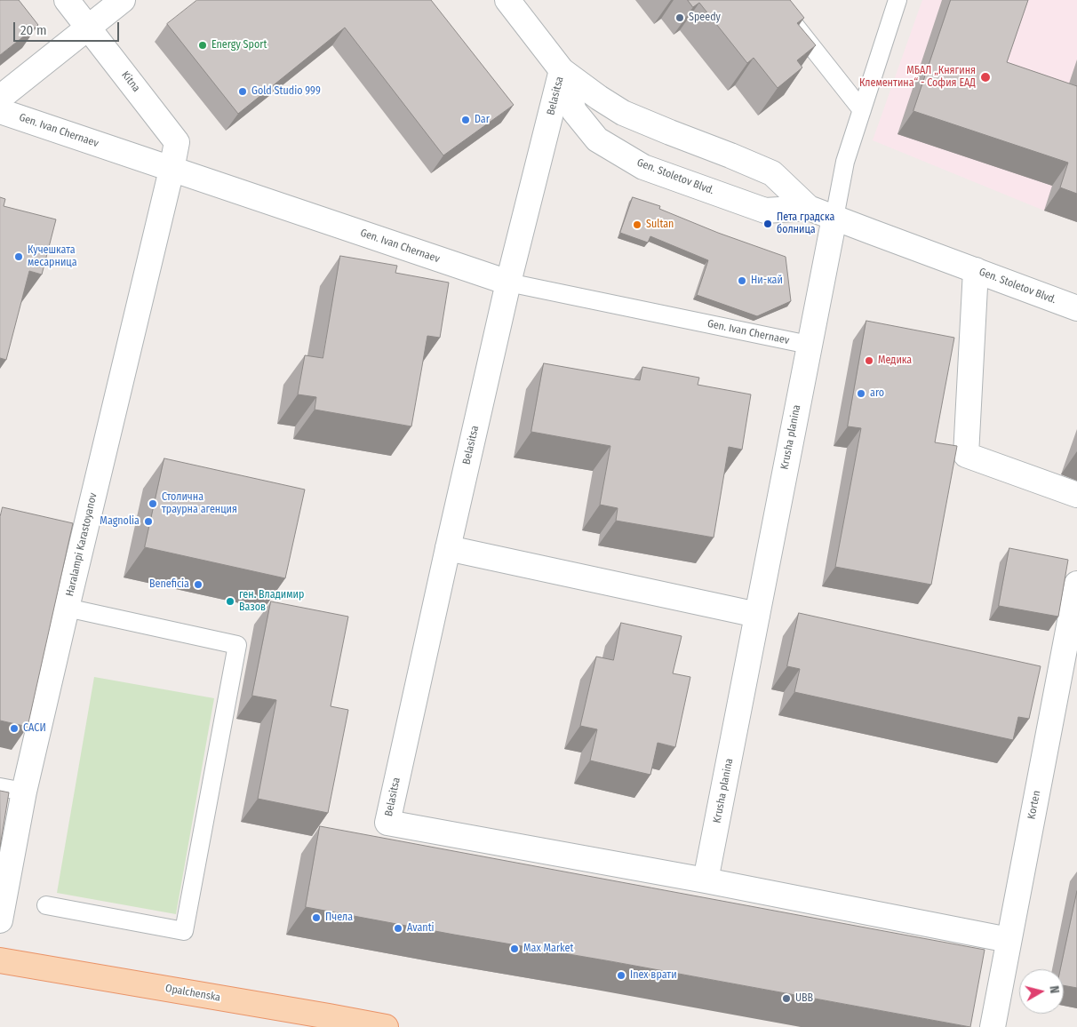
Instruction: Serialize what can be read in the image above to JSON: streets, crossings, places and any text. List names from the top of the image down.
{
  "streets": {
    "main road": ["Opalchenska"],
    "street": [
      "Kitna",
      "Belasitsa",
      "Gen. Ivan Chernaev",
      "Gen. Stoletov Blvd.",
      "Krusha planina",
      "Haralampi Karastoyanov",
      "Korten"
    ]
  },
  "crossings": [
    ["Kitna", "Gen. Ivan Chernaev"],
    ["Kitna", "Haralampi Karastoyanov"],
    ["Belasitsa", "Gen. Ivan Chernaev"],
    ["Belasitsa", "Gen. Stoletov Blvd."],
    ["Belasitsa", "Krusha planina"],
    ["Gen. Ivan Chernaev", "Krusha planina"],
    ["Gen. Ivan Chernaev", "Haralampi Karastoyanov"],
    ["Gen. Stoletov Blvd.", "Krusha planina"]
  ],
  "places": [
    "Speedy",
    "Energy Sport",
    "МБАЛ „Княгиня Клементина“ - София ЕАД",
    "Gold Studio 999",
    "Dar",
    "Пета градска болница",
    "Sultan",
    "Кучешката месарница",
    "Ни-кай",
    "Медика",
    "aro",
    "Столична траурна агенция",
    "Magnolia",
    "Beneficia",
    "ген. Владимир Вазов",
    "САСИ",
    "Пчела",
    "Avanti",
    "Max Market",
    "Inex врати",
    "UBB"
  ],
  "scale_bar": "20 m",
  "north": "right"
}
